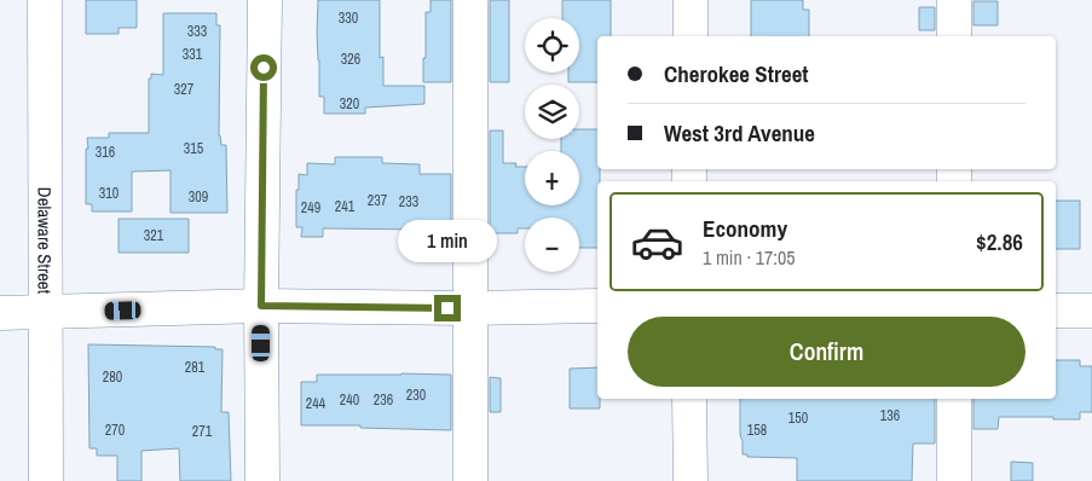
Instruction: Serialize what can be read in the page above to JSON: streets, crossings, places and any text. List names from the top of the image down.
{
  "streets": {
    "street": ["Delaware Street"]
  },
  "house_numbers": [
    "330",
    "333",
    "331",
    "326",
    "327",
    "320",
    "315",
    "316",
    "310",
    "309",
    "237",
    "233",
    "241",
    "249",
    "321",
    "281",
    "280",
    "230",
    "240",
    "236",
    "244",
    "136",
    "150",
    "270",
    "158",
    "271"
  ],
  "page": {
    "map_buttons": ["+", "−"],
    "banner": ["Cherokee Street", "West 3rd Avenue"],
    "list": [
      {
        "name": "Economy",
        "note": "1 min · 17:05",
        "value": "$2.86"
      }
    ],
    "bubble": "1 min",
    "buttons": "Confirm"
  }
}
